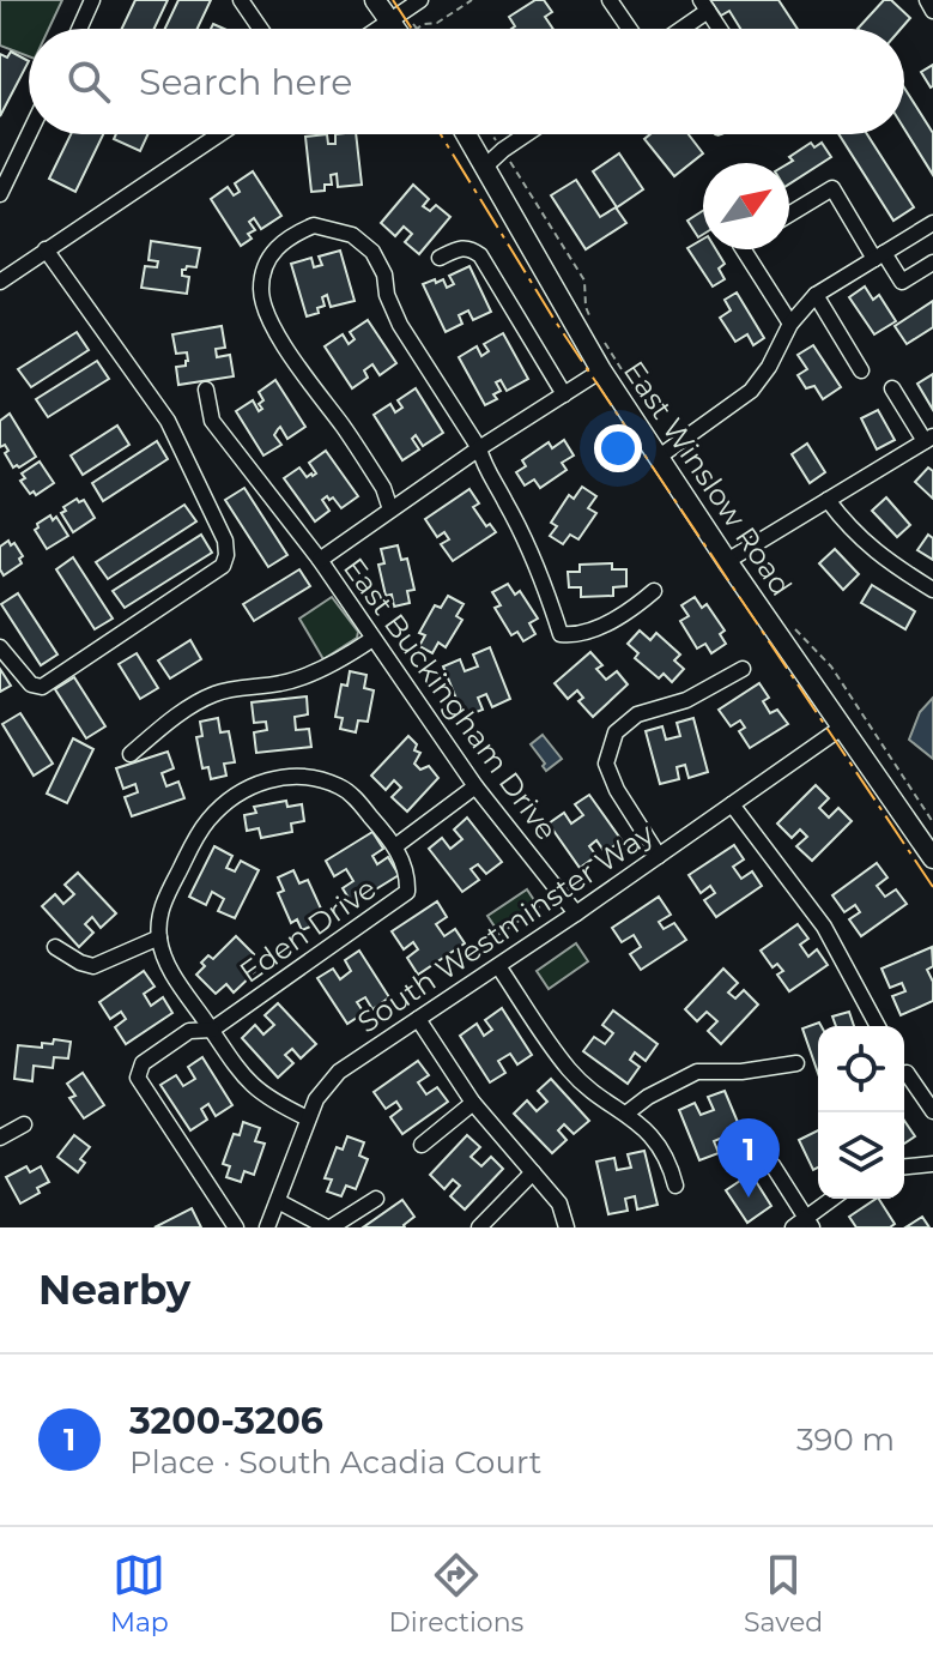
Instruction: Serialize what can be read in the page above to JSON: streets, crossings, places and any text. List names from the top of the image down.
{
  "streets": {
    "main road": ["East Winslow Road"],
    "street": ["East Buckingham Drive", "South Westminster Way", "Eden Drive"]
  },
  "crossings": [
    ["East Winslow Road", "South Westminster Way"],
    ["East Buckingham Drive", "South Westminster Way"],
    ["East Buckingham Drive", "Eden Drive"]
  ],
  "north": "top right",
  "page": {
    "search": "Search here",
    "pins": "1",
    "heading": "Nearby",
    "list": [
      {
        "mark": "1",
        "name": "3200-3206",
        "note": "Place · South Acadia Court",
        "value": "390 m"
      }
    ],
    "nav": ["Map", "Directions", "Saved"]
  }
}
